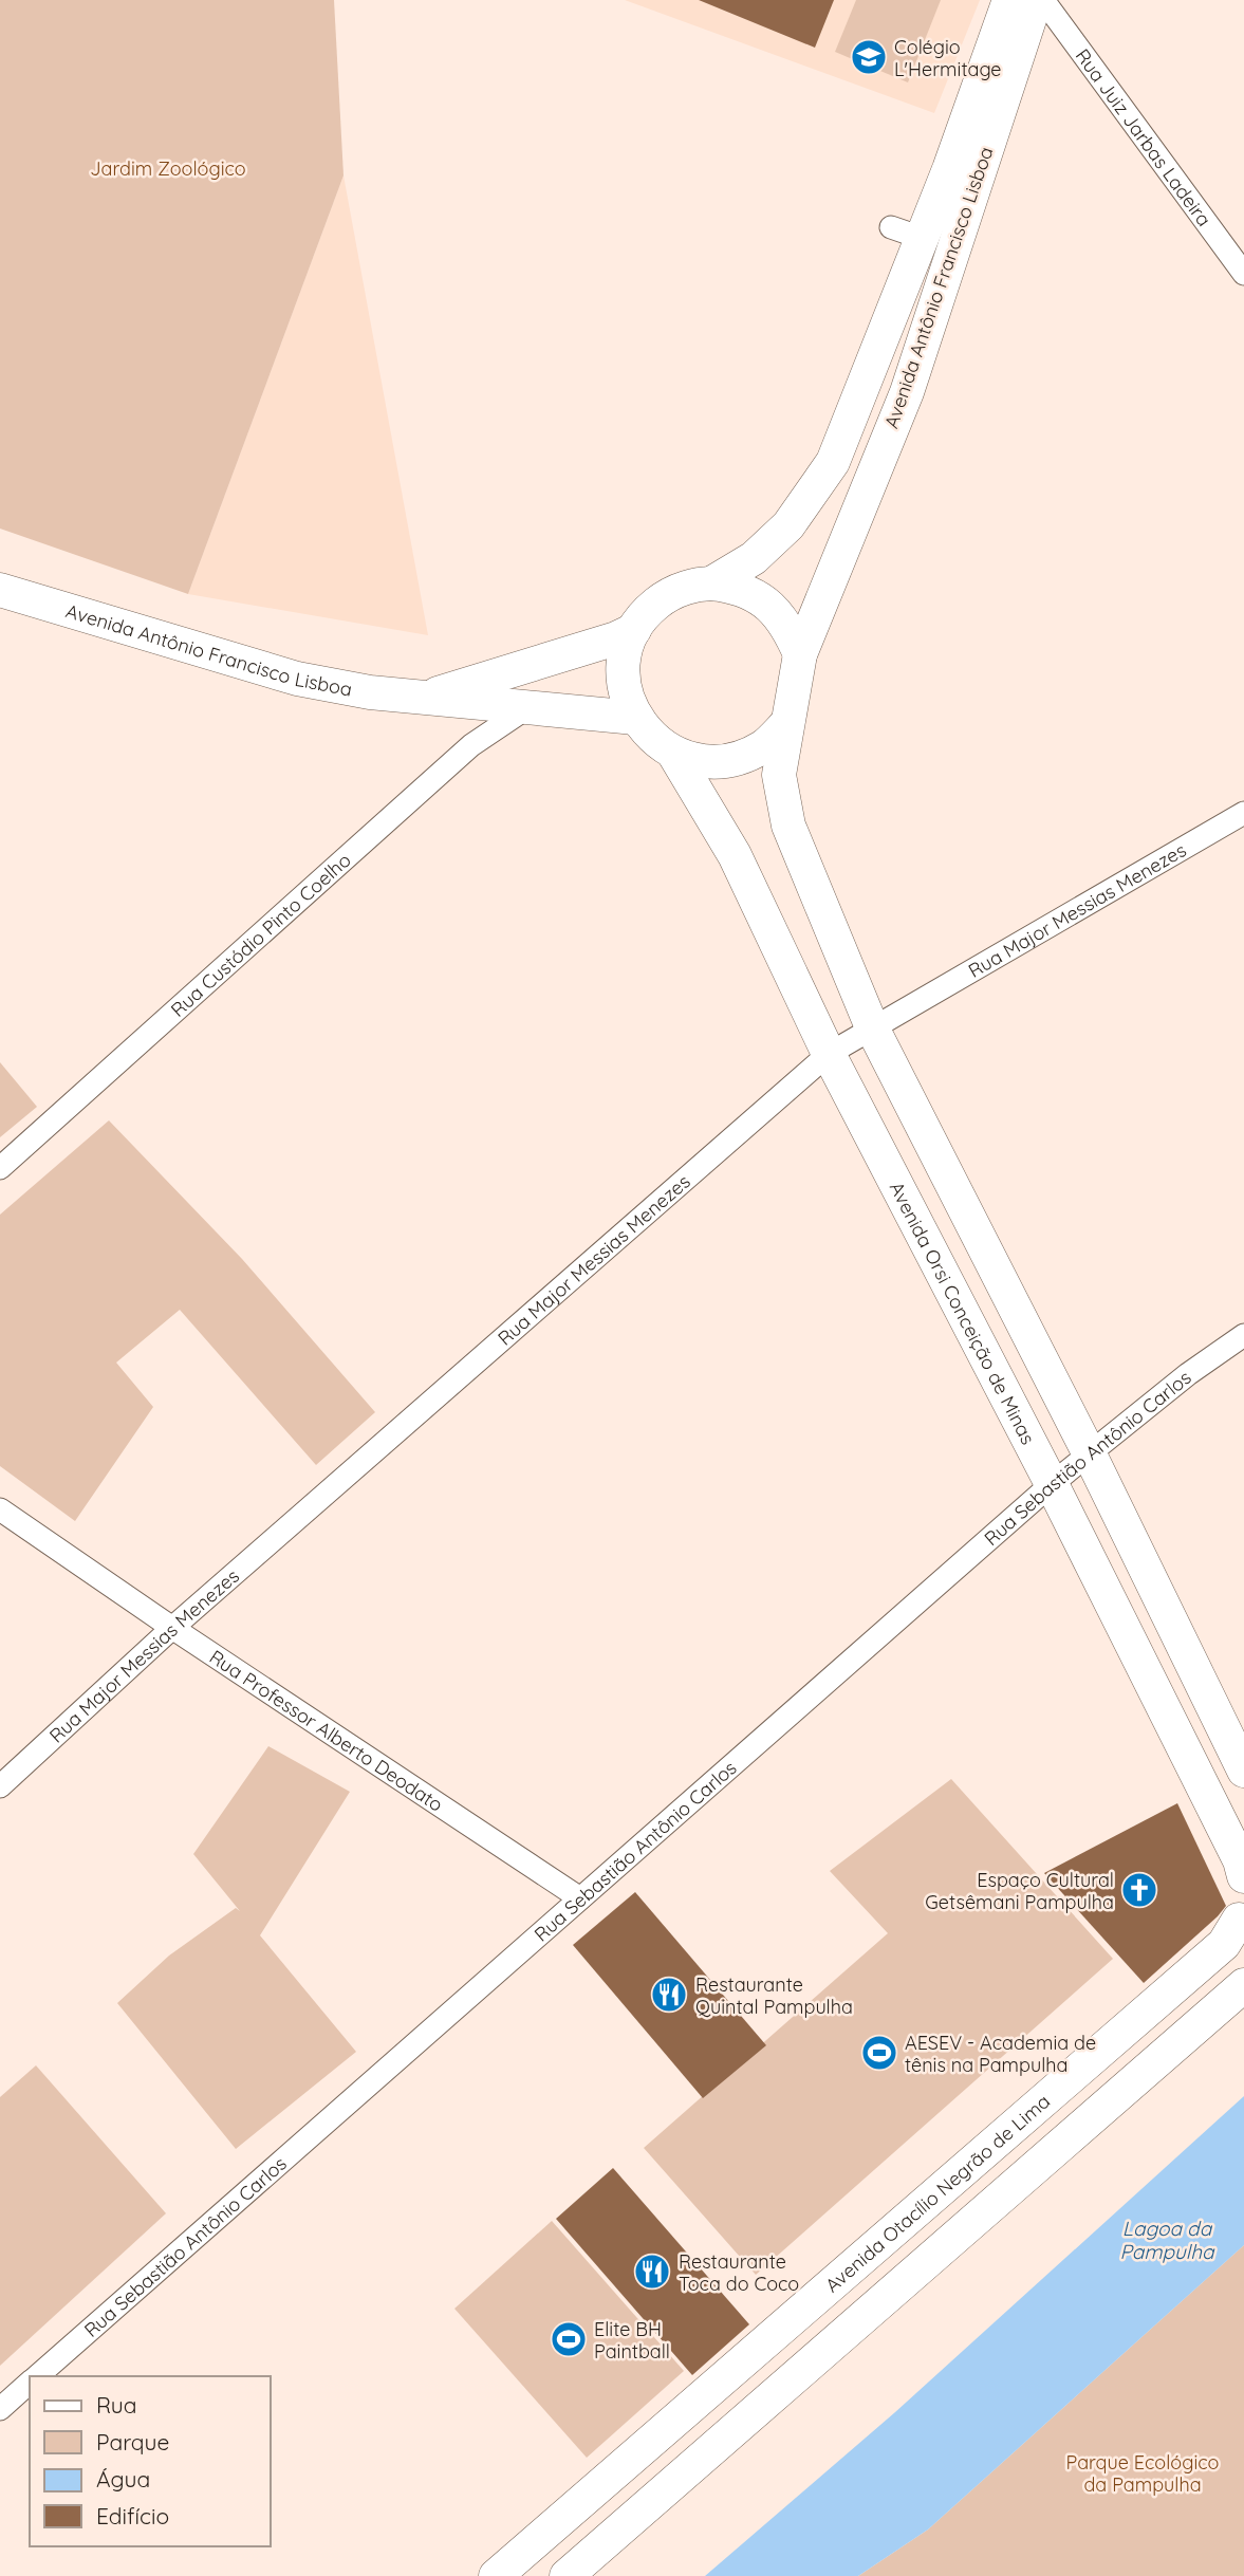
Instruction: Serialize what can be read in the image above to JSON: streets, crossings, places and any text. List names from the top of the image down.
{
  "streets": {
    "street": [
      "Rua Juiz Jarbas Ladeira",
      "Avenida Antônio Francisco Lisboa",
      "Rua Major Messias Menezes",
      "Rua Custódio Pinto Coelho",
      "Avenida Orsi Conceição de Minas",
      "Rua Sebastião Antônio Carlos",
      "Rua Professor Alberto Deodato",
      "Avenida Otacílio Negrão de Lima"
    ]
  },
  "crossings": [
    ["Avenida Antônio Francisco Lisboa", "Rua Custódio Pinto Coelho"],
    ["Avenida Antônio Francisco Lisboa", "Avenida Orsi Conceição de Minas"],
    ["Rua Major Messias Menezes", "Avenida Orsi Conceição de Minas"],
    ["Rua Major Messias Menezes", "Rua Professor Alberto Deodato"],
    ["Avenida Orsi Conceição de Minas", "Rua Sebastião Antônio Carlos"],
    ["Rua Sebastião Antônio Carlos", "Rua Professor Alberto Deodato"]
  ],
  "water": ["Lagoa da Pampulha"],
  "parks": ["Jardim Zoológico", "Parque Ecológico da Pampulha"],
  "places": {
    "school or university": ["Colégio L'Hermitage"],
    "church": ["Espaço Cultural Getsêmani Pampulha"],
    "restaurant": ["Restaurante Quintal Pampulha", "Restaurante Toca do Coco"],
    "sports": ["AESEV - Academia de tênis na Pampulha", "Elite BH Paintball"]
  },
  "legend": [
    "Rua",
    "Parque",
    "Água",
    "Edifício"
  ]
}
